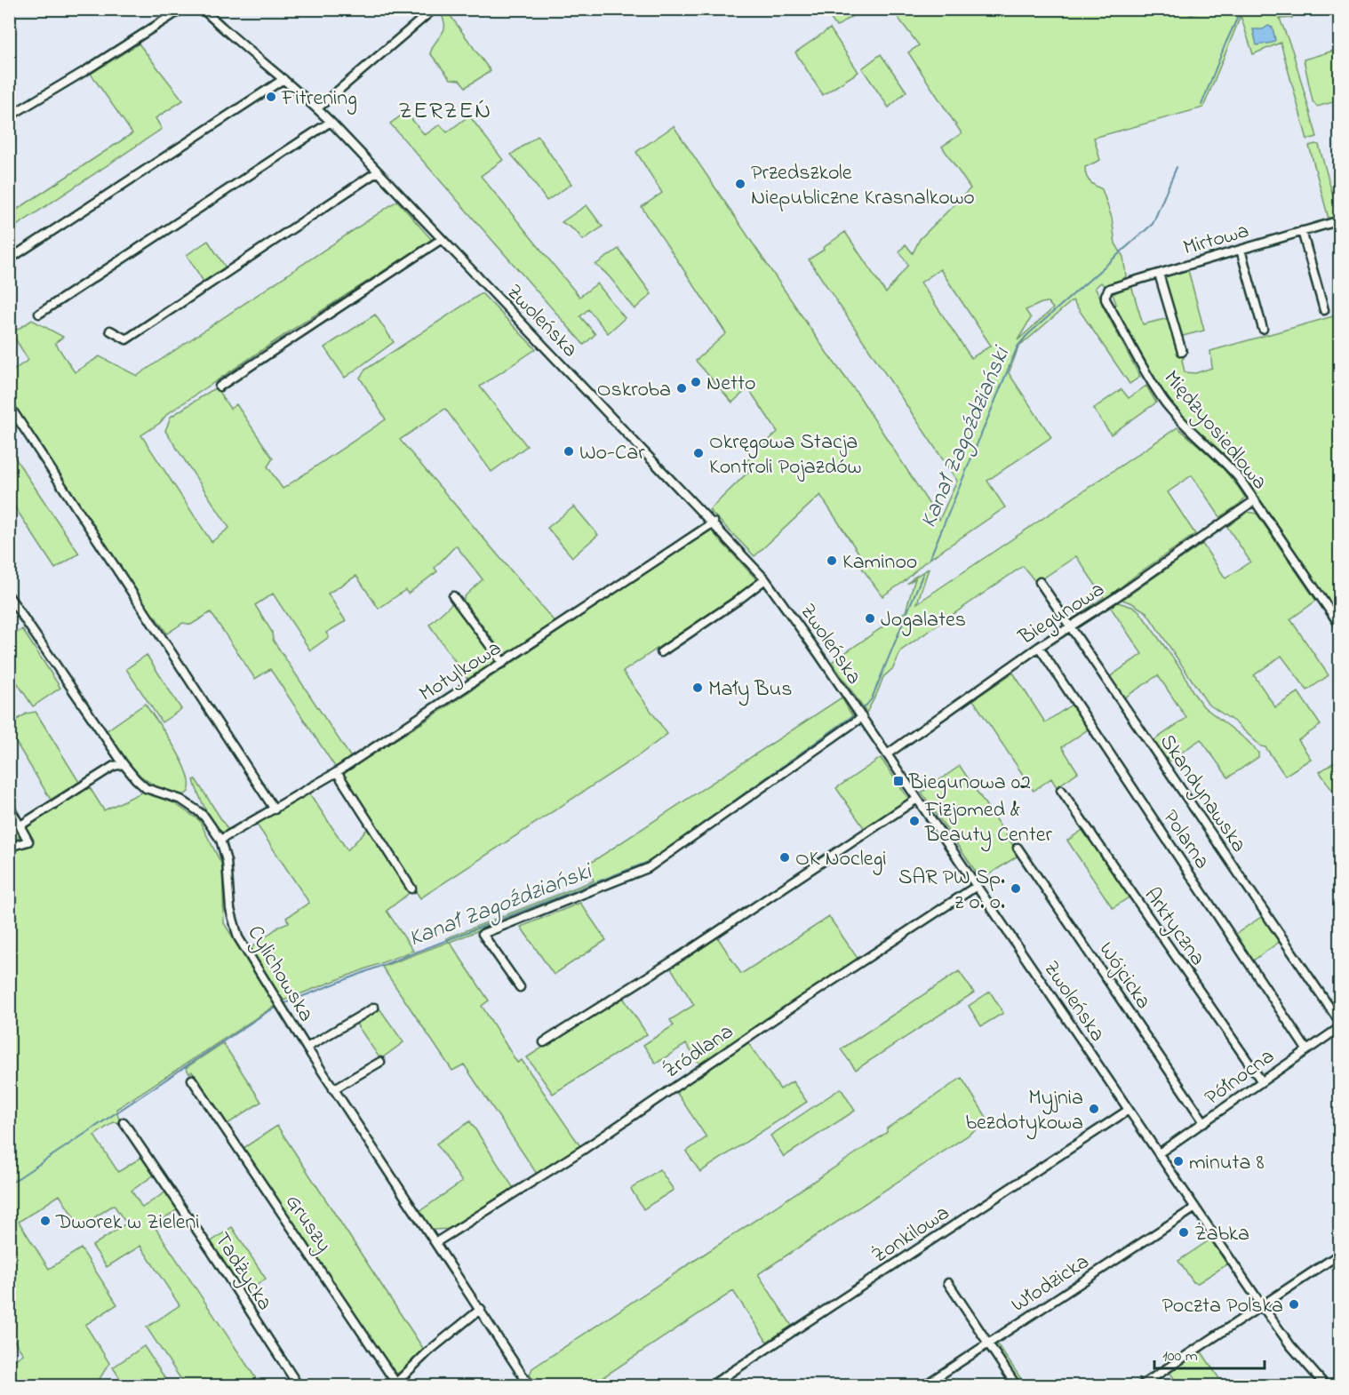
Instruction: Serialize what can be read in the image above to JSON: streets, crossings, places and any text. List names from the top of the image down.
{
  "streets": {
    "street": [
      "Mirtowa",
      "Zwoleńska",
      "Międzyosiedlowa",
      "Biegunowa",
      "Motylkowa",
      "Skandynawska",
      "Polarna",
      "Arktyczna",
      "Cylichowska",
      "Wójcicka",
      "Źródlana",
      "Północna",
      "Gruszy",
      "Żonkilowa",
      "Tadżycka",
      "Włodzicka"
    ]
  },
  "crossings": [
    ["Mirtowa", "Międzyosiedlowa"],
    ["Zwoleńska", "Biegunowa"],
    ["Zwoleńska", "Motylkowa"],
    ["Zwoleńska", "Źródlana"],
    ["Zwoleńska", "Północna"],
    ["Zwoleńska", "Żonkilowa"],
    ["Zwoleńska", "Włodzicka"],
    ["Międzyosiedlowa", "Biegunowa"],
    ["Biegunowa", "Skandynawska"],
    ["Biegunowa", "Polarna"],
    ["Motylkowa", "Cylichowska"],
    ["Skandynawska", "Północna"],
    ["Polarna", "Północna"],
    ["Arktyczna", "Północna"],
    ["Cylichowska", "Źródlana"],
    ["Wójcicka", "Północna"]
  ],
  "districts": ["ZERZEŃ"],
  "water": ["Kanał Zagoździański"],
  "places": {
    "other": [
      "Fitrening",
      "Przedszkole Niepubliczne Krasnalkowo",
      "Netto",
      "Oskroba",
      "Wo-Car",
      "Okręgowa Stacja Kontroli Pojazdów",
      "Kaminoo",
      "Jogalates",
      "Mały Bus",
      "Fizjomed & Beauty Center",
      "OK Noclegi",
      "SAR PW Sp. z o. o.",
      "Myjnia bezdotykowa",
      "minuta 8",
      "Dworek w Zieleni",
      "Żabka",
      "Poczta Polska"
    ],
    "transit": ["Biegunowa 02"]
  },
  "scale_bar": "100 m"
}
